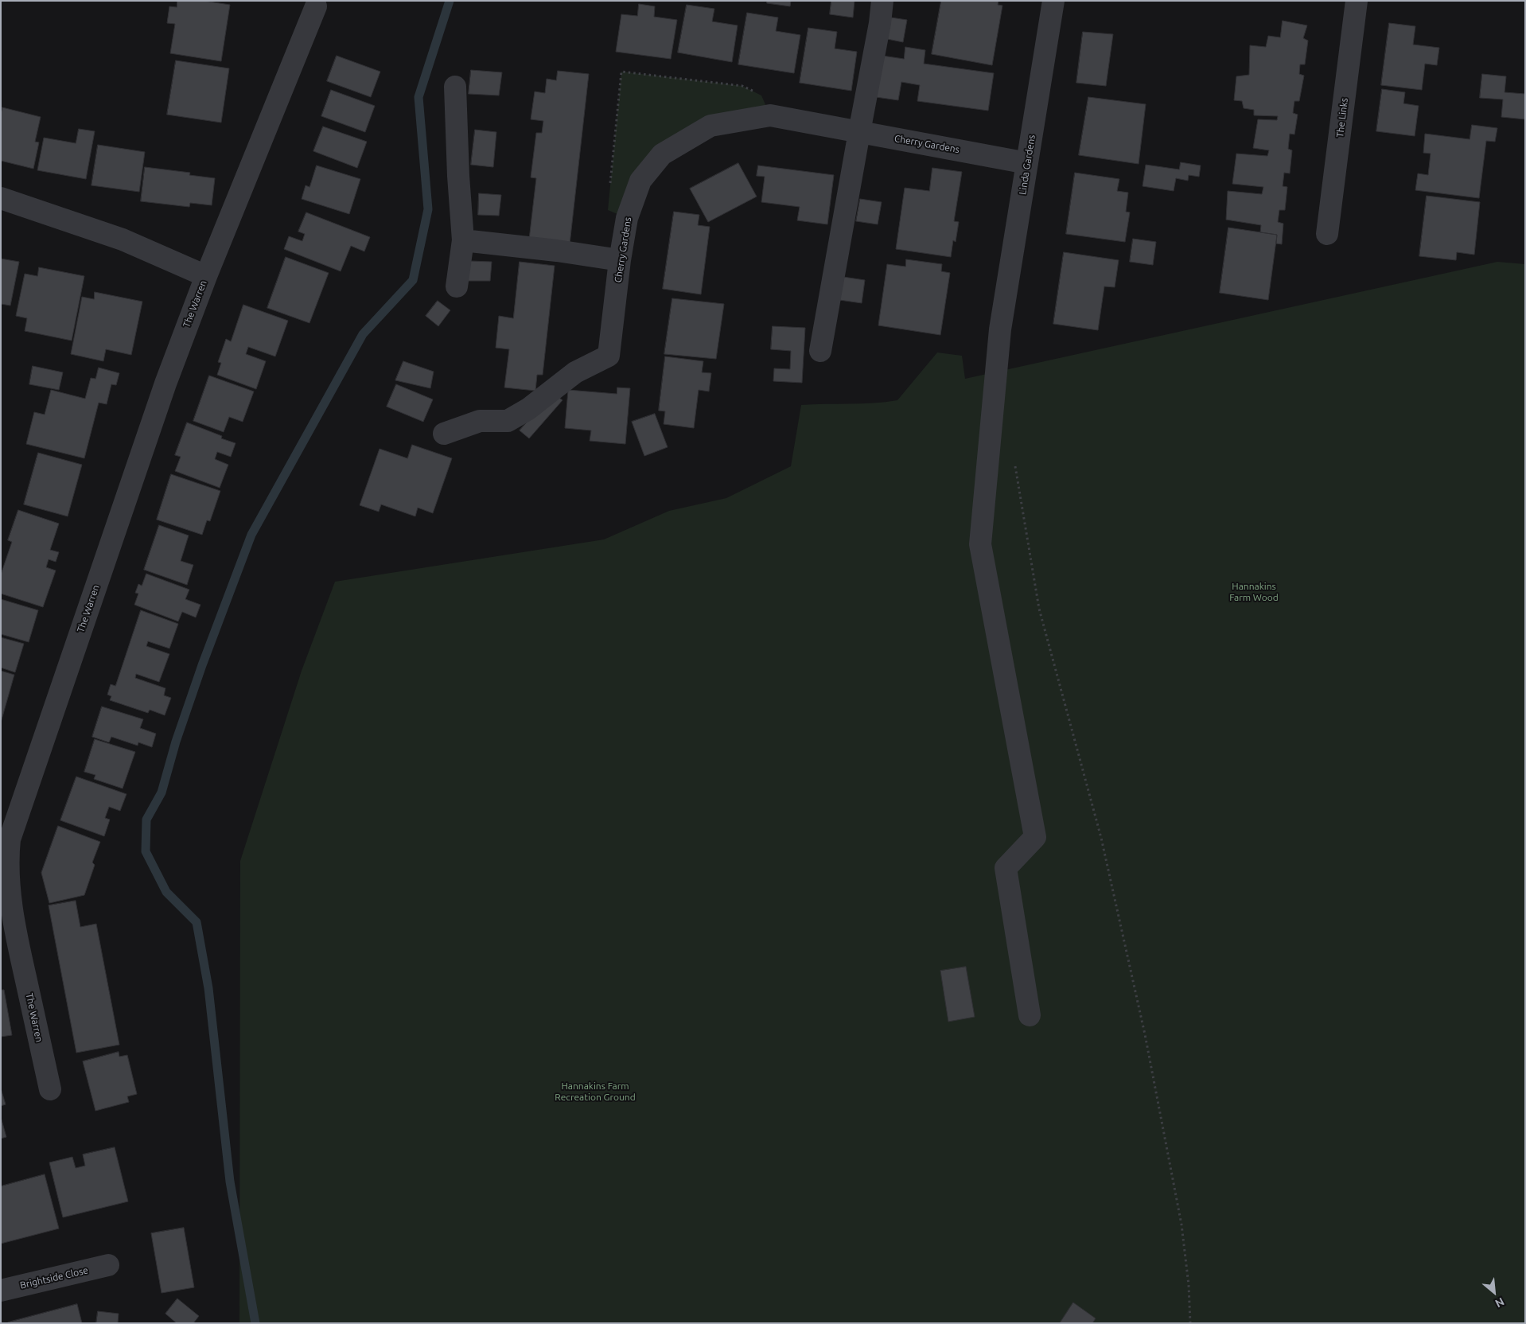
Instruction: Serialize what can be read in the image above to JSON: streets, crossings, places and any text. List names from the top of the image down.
{
  "streets": {
    "street": [
      "The Links",
      "Cherry Gardens",
      "Linda Gardens",
      "The Warren",
      "Brightside Close"
    ]
  },
  "crossings": [
    ["Cherry Gardens", "Linda Gardens"]
  ],
  "parks": ["Hannakins Farm Wood", "Hannakins Farm Recreation Ground"],
  "north": "bottom right"
}
